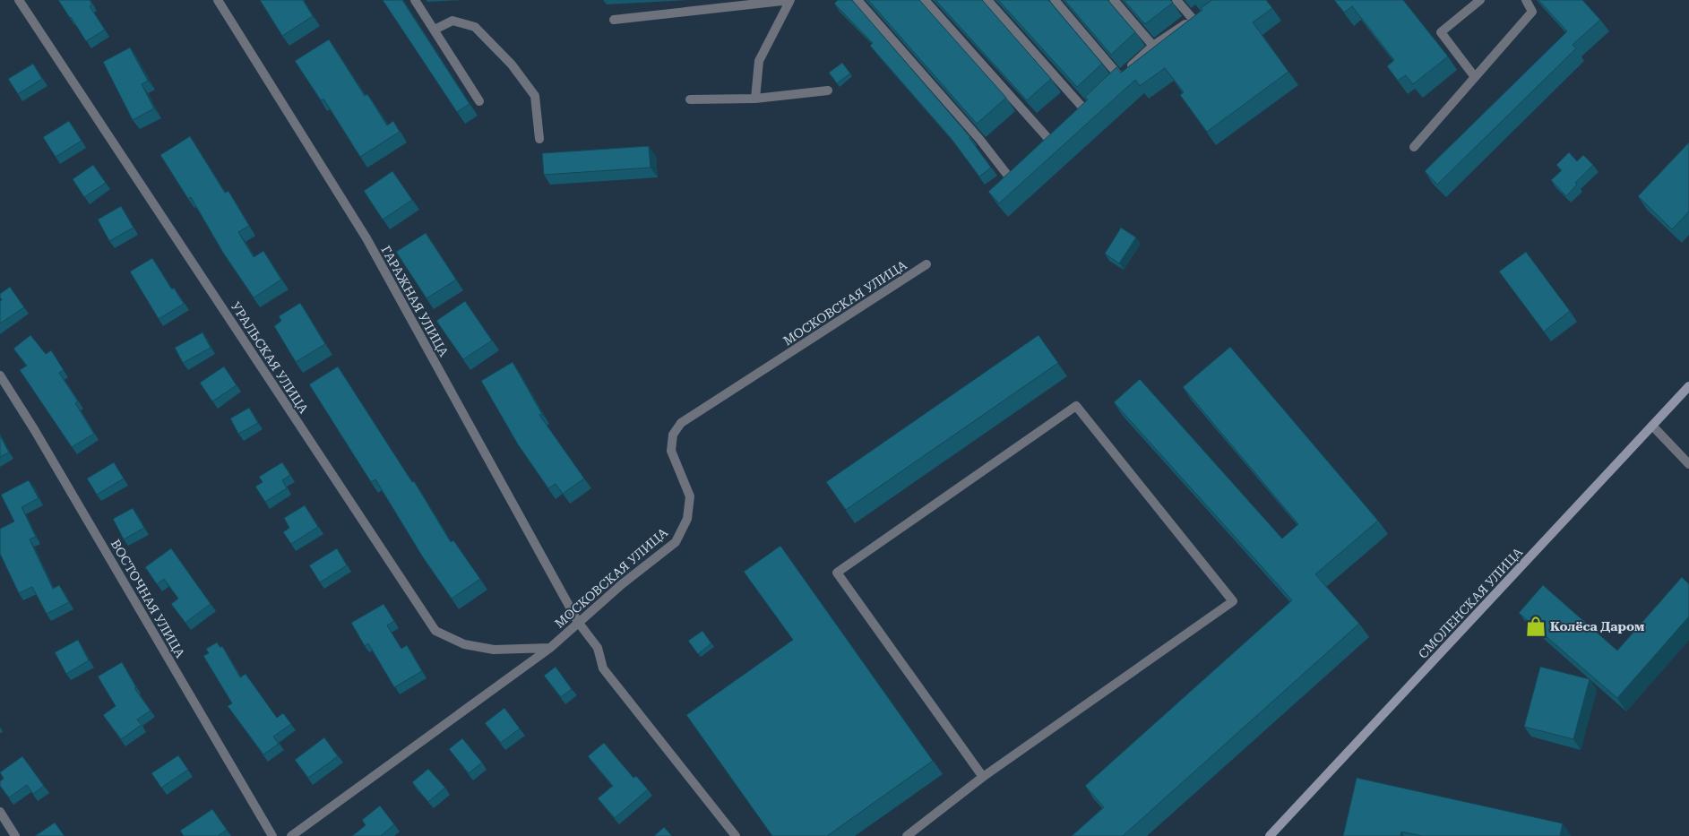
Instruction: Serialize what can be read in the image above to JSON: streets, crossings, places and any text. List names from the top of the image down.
{
  "streets": {
    "main road": ["СМОЛЕНСКАЯ УЛИЦА"],
    "street": [
      "ГАРАЖНАЯ УЛИЦА",
      "МОСКОВСКАЯ УЛИЦА",
      "УРАЛЬСКАЯ УЛИЦА",
      "ВОСТОЧНАЯ УЛИЦА"
    ]
  },
  "crossings": [
    ["ГАРАЖНАЯ УЛИЦА", "МОСКОВСКАЯ УЛИЦА"],
    ["МОСКОВСКАЯ УЛИЦА", "УРАЛЬСКАЯ УЛИЦА"]
  ],
  "places": {
    "shop": ["Колёса Даром"]
  }
}
